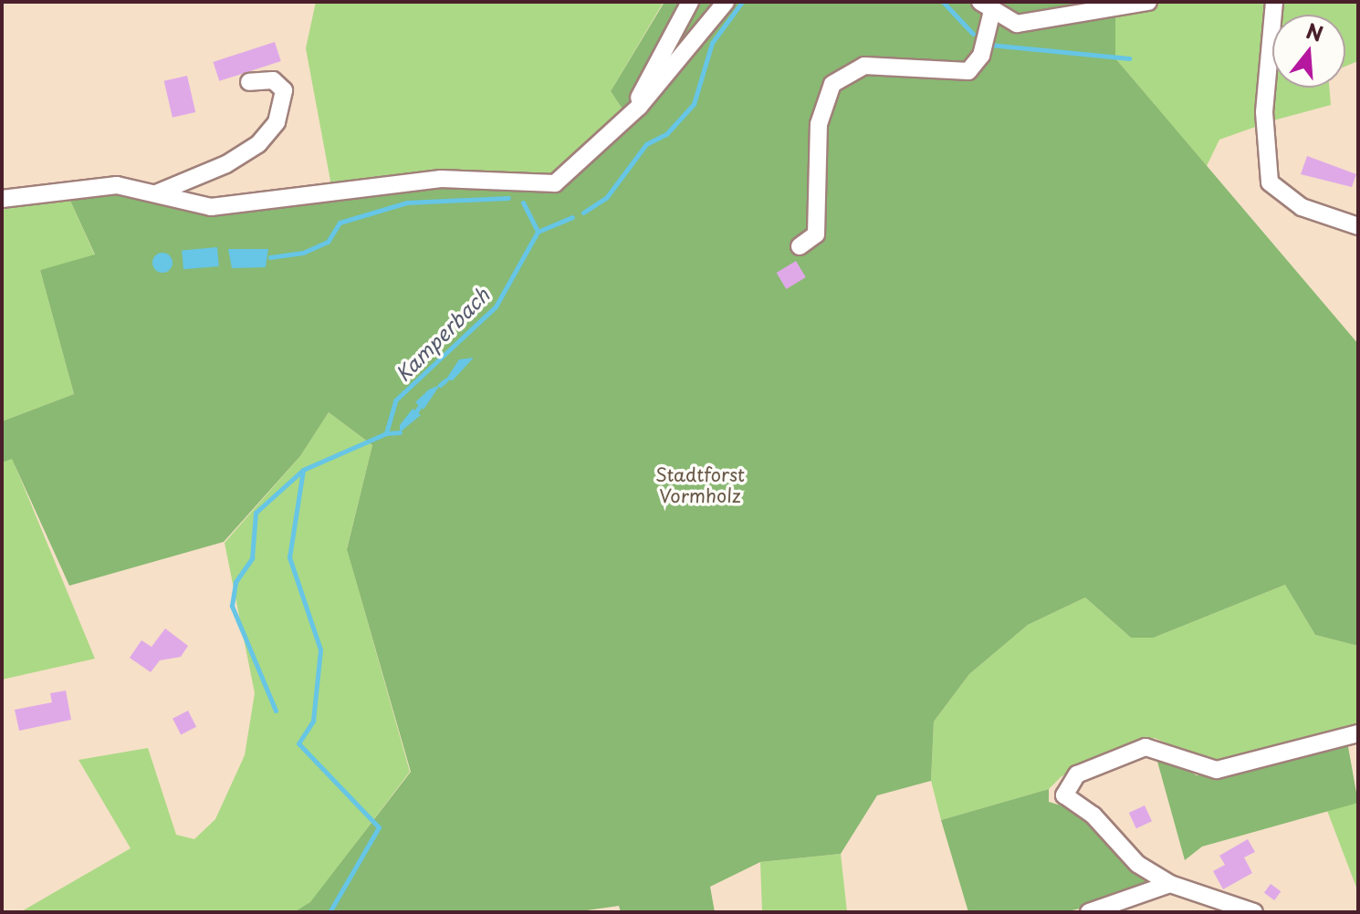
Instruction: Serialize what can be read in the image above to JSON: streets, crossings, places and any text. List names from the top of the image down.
{
  "water": ["Kamperbach"],
  "parks": ["Stadtforst Vormholz"],
  "north": "top"
}
